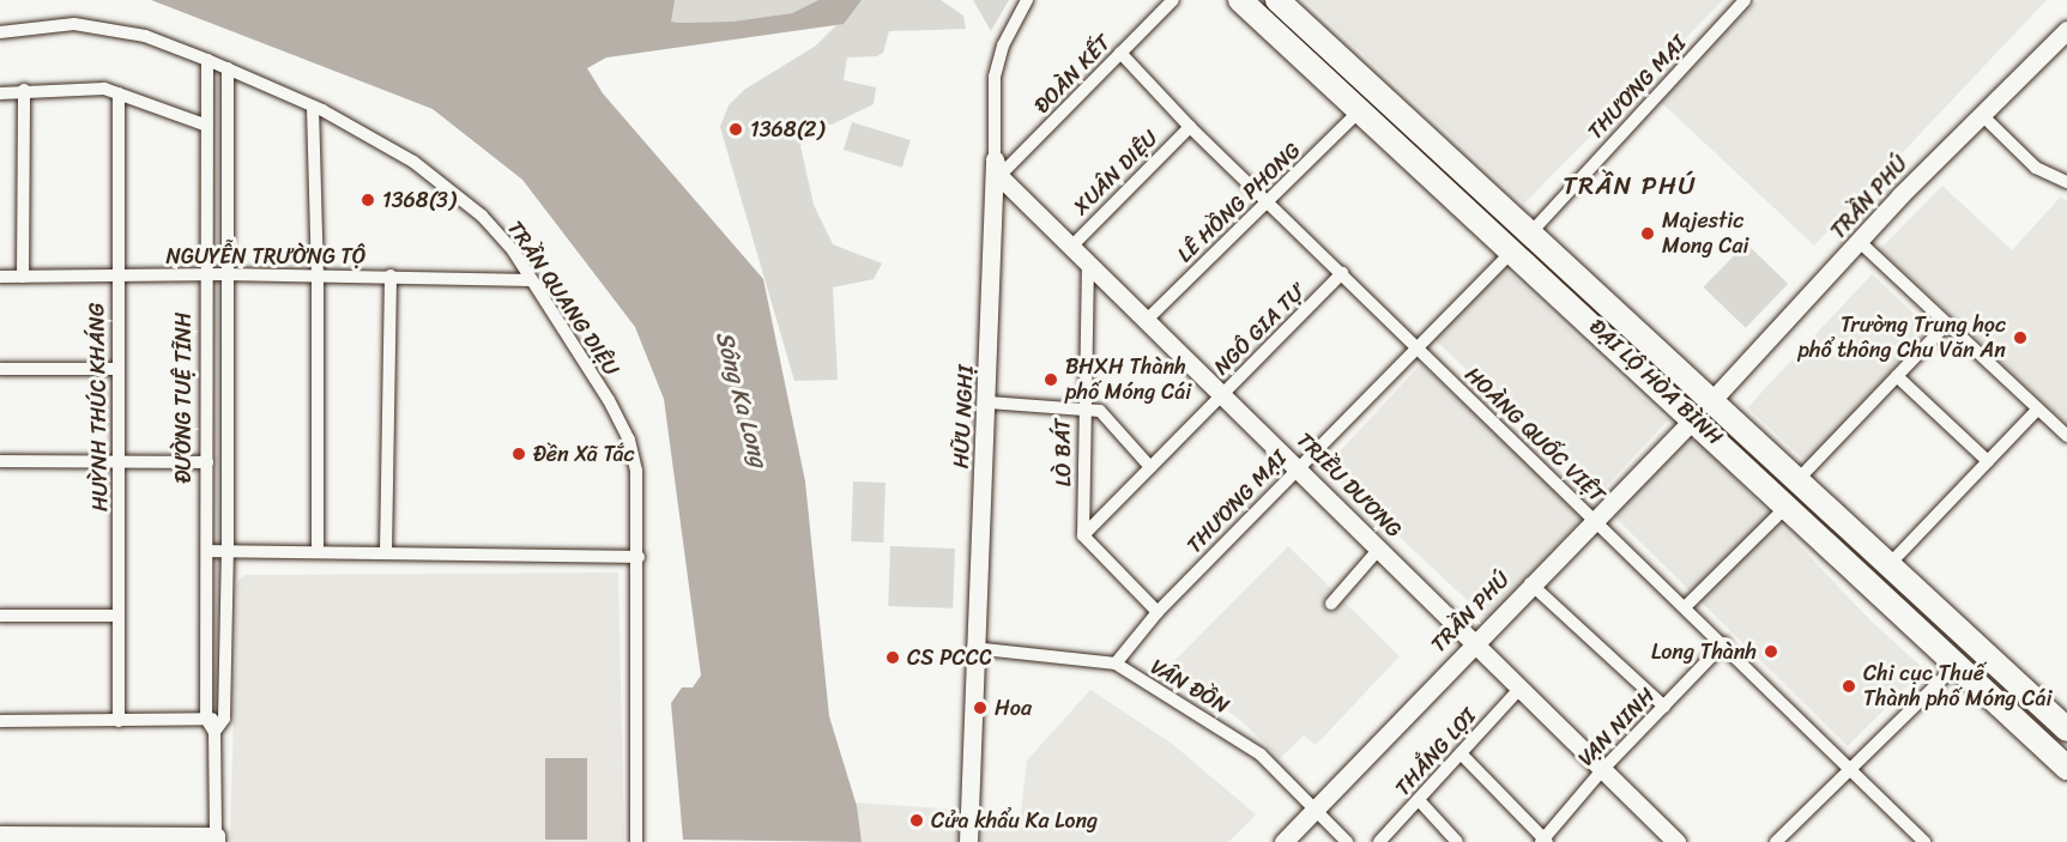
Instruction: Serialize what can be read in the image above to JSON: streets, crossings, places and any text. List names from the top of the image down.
{
  "streets": {
    "highway": ["ĐẠI LỘ HÒA BÌNH"],
    "street": [
      "ĐOÀN KẾT",
      "THƯƠNG MẠI",
      "XUÂN DIỆU",
      "TRẦN PHÚ",
      "LÊ HỒNG PHONG",
      "NGUYỄN TRƯỜNG TỘ",
      "TRẦN QUANG DIỆU",
      "NGÔ GIA TỰ",
      "ĐƯỜNG TUỆ TĨNH",
      "HUỲNH THÚC KHÁNG",
      "HỮU NGHỊ",
      "HOÀNG QUỐC VIỆT",
      "LÒ BÁT",
      "TRIỀU DƯƠNG",
      "VÂN ĐỒN",
      "VẠN NINH",
      "THẮNG LỢI"
    ]
  },
  "crossings": [
    ["ĐOÀN KẾT", "HỮU NGHỊ"],
    ["ĐOÀN KẾT", "HOÀNG QUỐC VIỆT"],
    ["ĐOÀN KẾT", "TRIỀU DƯƠNG"],
    ["THƯƠNG MẠI", "ĐẠI LỘ HÒA BÌNH"],
    ["THƯƠNG MẠI", "HOÀNG QUỐC VIỆT"],
    ["THƯƠNG MẠI", "TRIỀU DƯƠNG"],
    ["THƯƠNG MẠI", "VÂN ĐỒN"],
    ["XUÂN DIỆU", "HOÀNG QUỐC VIỆT"],
    ["XUÂN DIỆU", "TRIỀU DƯƠNG"],
    ["TRẦN PHÚ", "ĐẠI LỘ HÒA BÌNH"],
    ["TRẦN PHÚ", "HOÀNG QUỐC VIỆT"],
    ["TRẦN PHÚ", "TRIỀU DƯƠNG"],
    ["TRẦN PHÚ", "VÂN ĐỒN"],
    ["LÊ HỒNG PHONG", "ĐẠI LỘ HÒA BÌNH"],
    ["LÊ HỒNG PHONG", "HOÀNG QUỐC VIỆT"],
    ["LÊ HỒNG PHONG", "TRIỀU DƯƠNG"],
    ["NGUYỄN TRƯỜNG TỘ", "TRẦN QUANG DIỆU"],
    ["NGUYỄN TRƯỜNG TỘ", "ĐƯỜNG TUỆ TĨNH"],
    ["NGUYỄN TRƯỜNG TỘ", "HUỲNH THÚC KHÁNG"],
    ["TRẦN QUANG DIỆU", "ĐƯỜNG TUỆ TĨNH"],
    ["NGÔ GIA TỰ", "HOÀNG QUỐC VIỆT"],
    ["NGÔ GIA TỰ", "LÒ BÁT"],
    ["NGÔ GIA TỰ", "TRIỀU DƯƠNG"],
    ["HỮU NGHỊ", "TRIỀU DƯƠNG"],
    ["HỮU NGHỊ", "VÂN ĐỒN"],
    ["HOÀNG QUỐC VIỆT", "VẠN NINH"],
    ["LÒ BÁT", "TRIỀU DƯƠNG"],
    ["TRIỀU DƯƠNG", "VẠN NINH"],
    ["TRIỀU DƯƠNG", "THẮNG LỢI"]
  ],
  "districts": ["TRẦN PHÚ"],
  "water": ["Sông Ka Long"],
  "places": [
    "1368(2)",
    "1368(3)",
    "Majestic Mong Cai",
    "Trường Trung học phổ thông Chu Văn An",
    "BHXH Thành phố Móng Cái",
    "Đền Xã Tắc",
    "Long Thành",
    "CS PCCC",
    "Chi cục Thuế Thành phố Móng Cái",
    "Hoa",
    "Cửa khẩu Ka Long"
  ]
}
